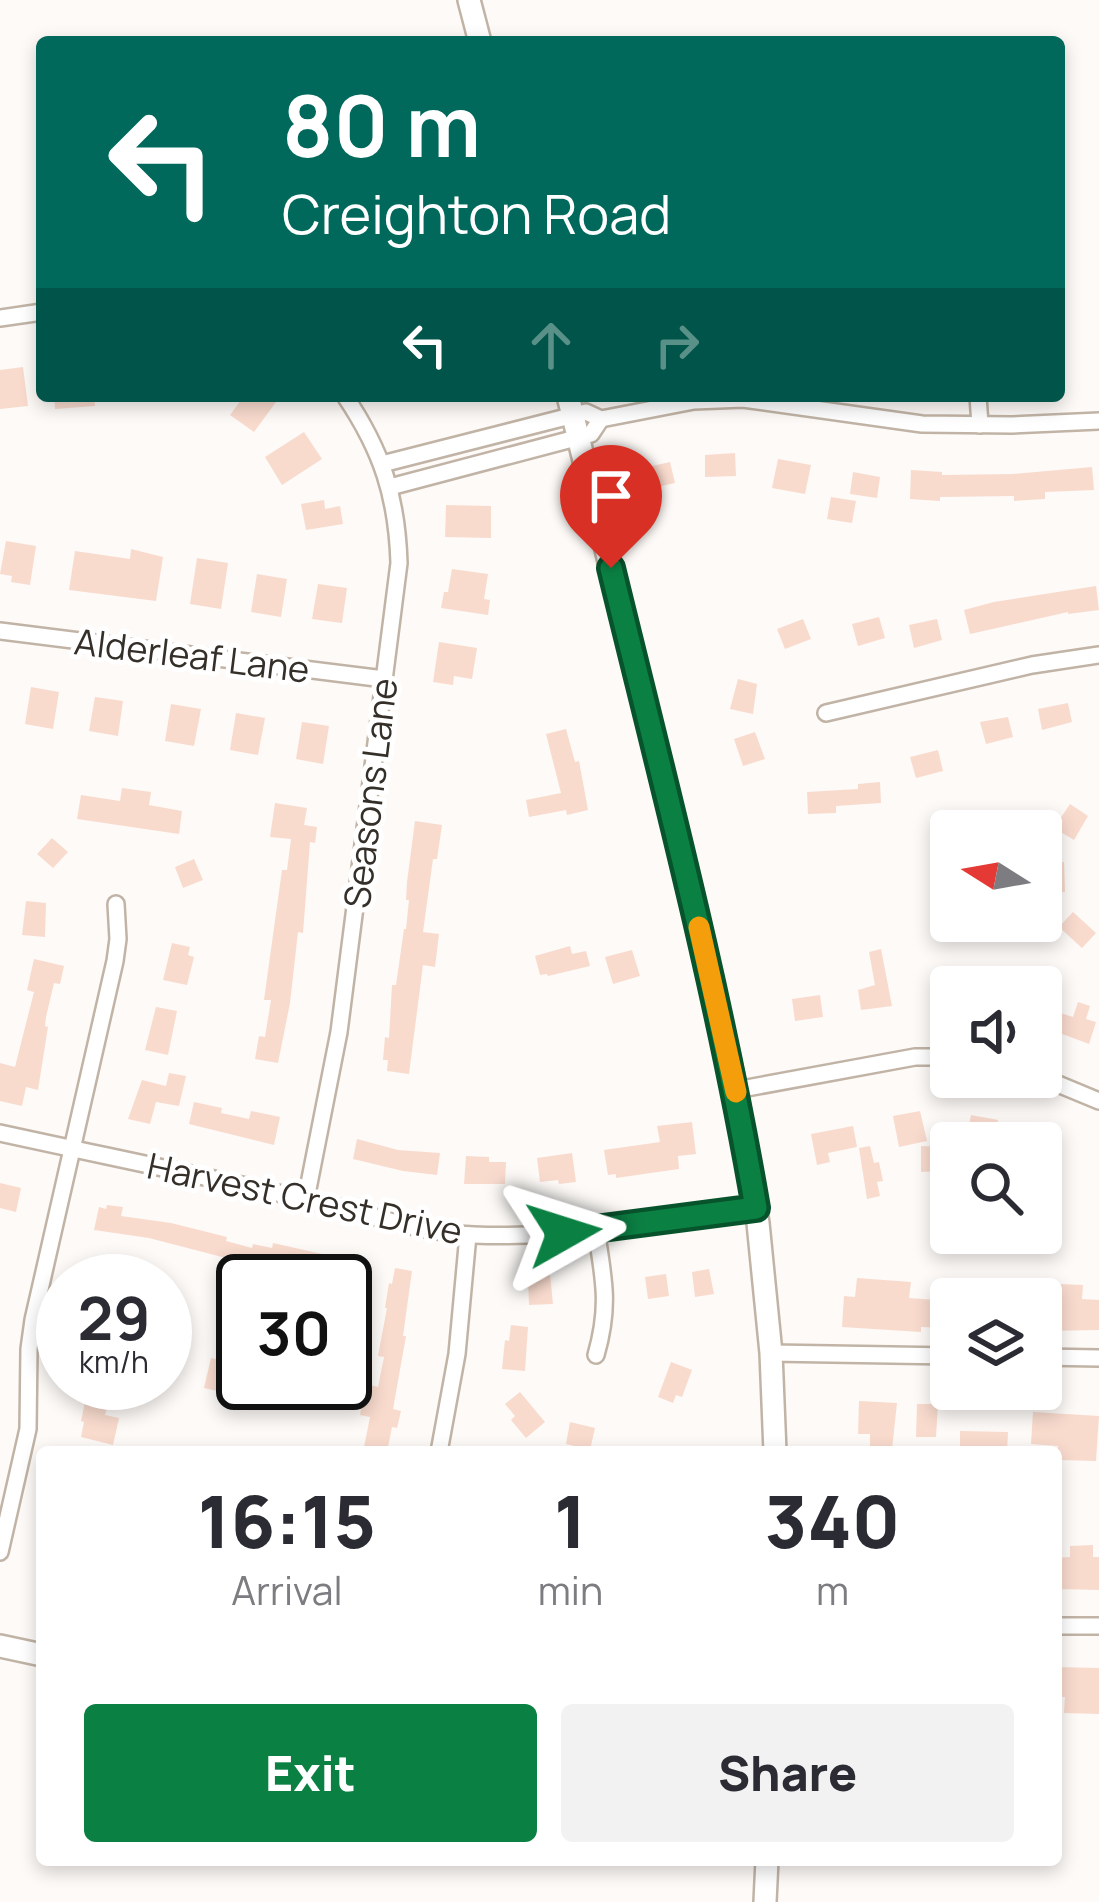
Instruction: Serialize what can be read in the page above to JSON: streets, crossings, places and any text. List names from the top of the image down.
{
  "streets": {
    "street": ["Alderleaf Lane", "Seasons Lane", "Harvest Crest Drive"]
  },
  "crossings": [
    ["Alderleaf Lane", "Seasons Lane"],
    ["Seasons Lane", "Harvest Crest Drive"]
  ],
  "north": "left",
  "page": {
    "turn": ["80 m", "Creighton Road"],
    "speed": "29 km/h",
    "limit": "30",
    "eta": [
      "16:15",
      "Arrival",
      "1",
      "min",
      "340",
      "m"
    ],
    "buttons": ["Exit", "Share"]
  }
}
